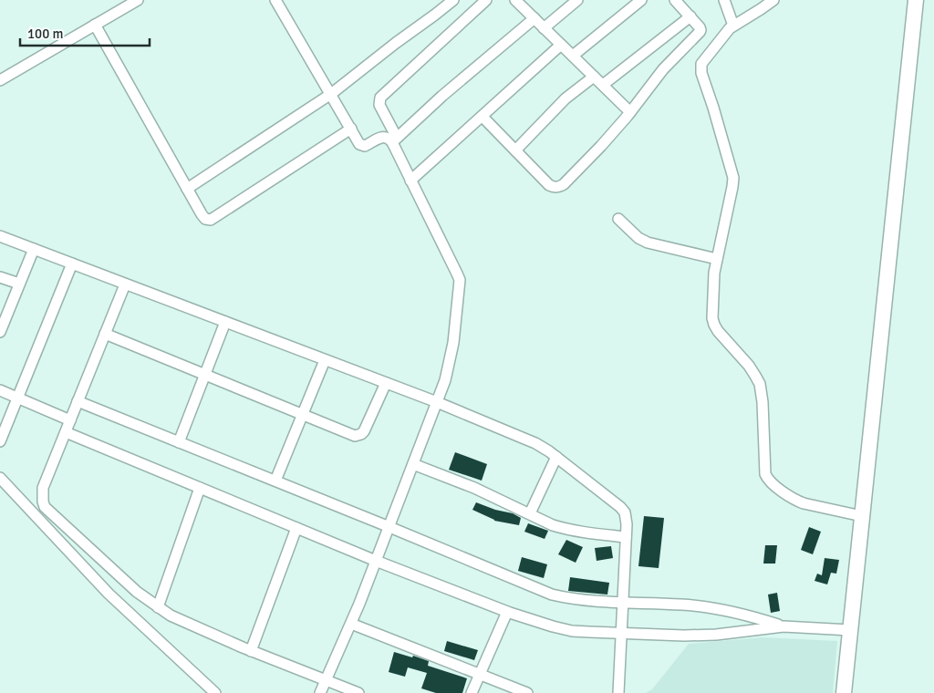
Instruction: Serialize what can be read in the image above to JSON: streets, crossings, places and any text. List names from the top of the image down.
{
  "scale_bar": "100 m"
}
